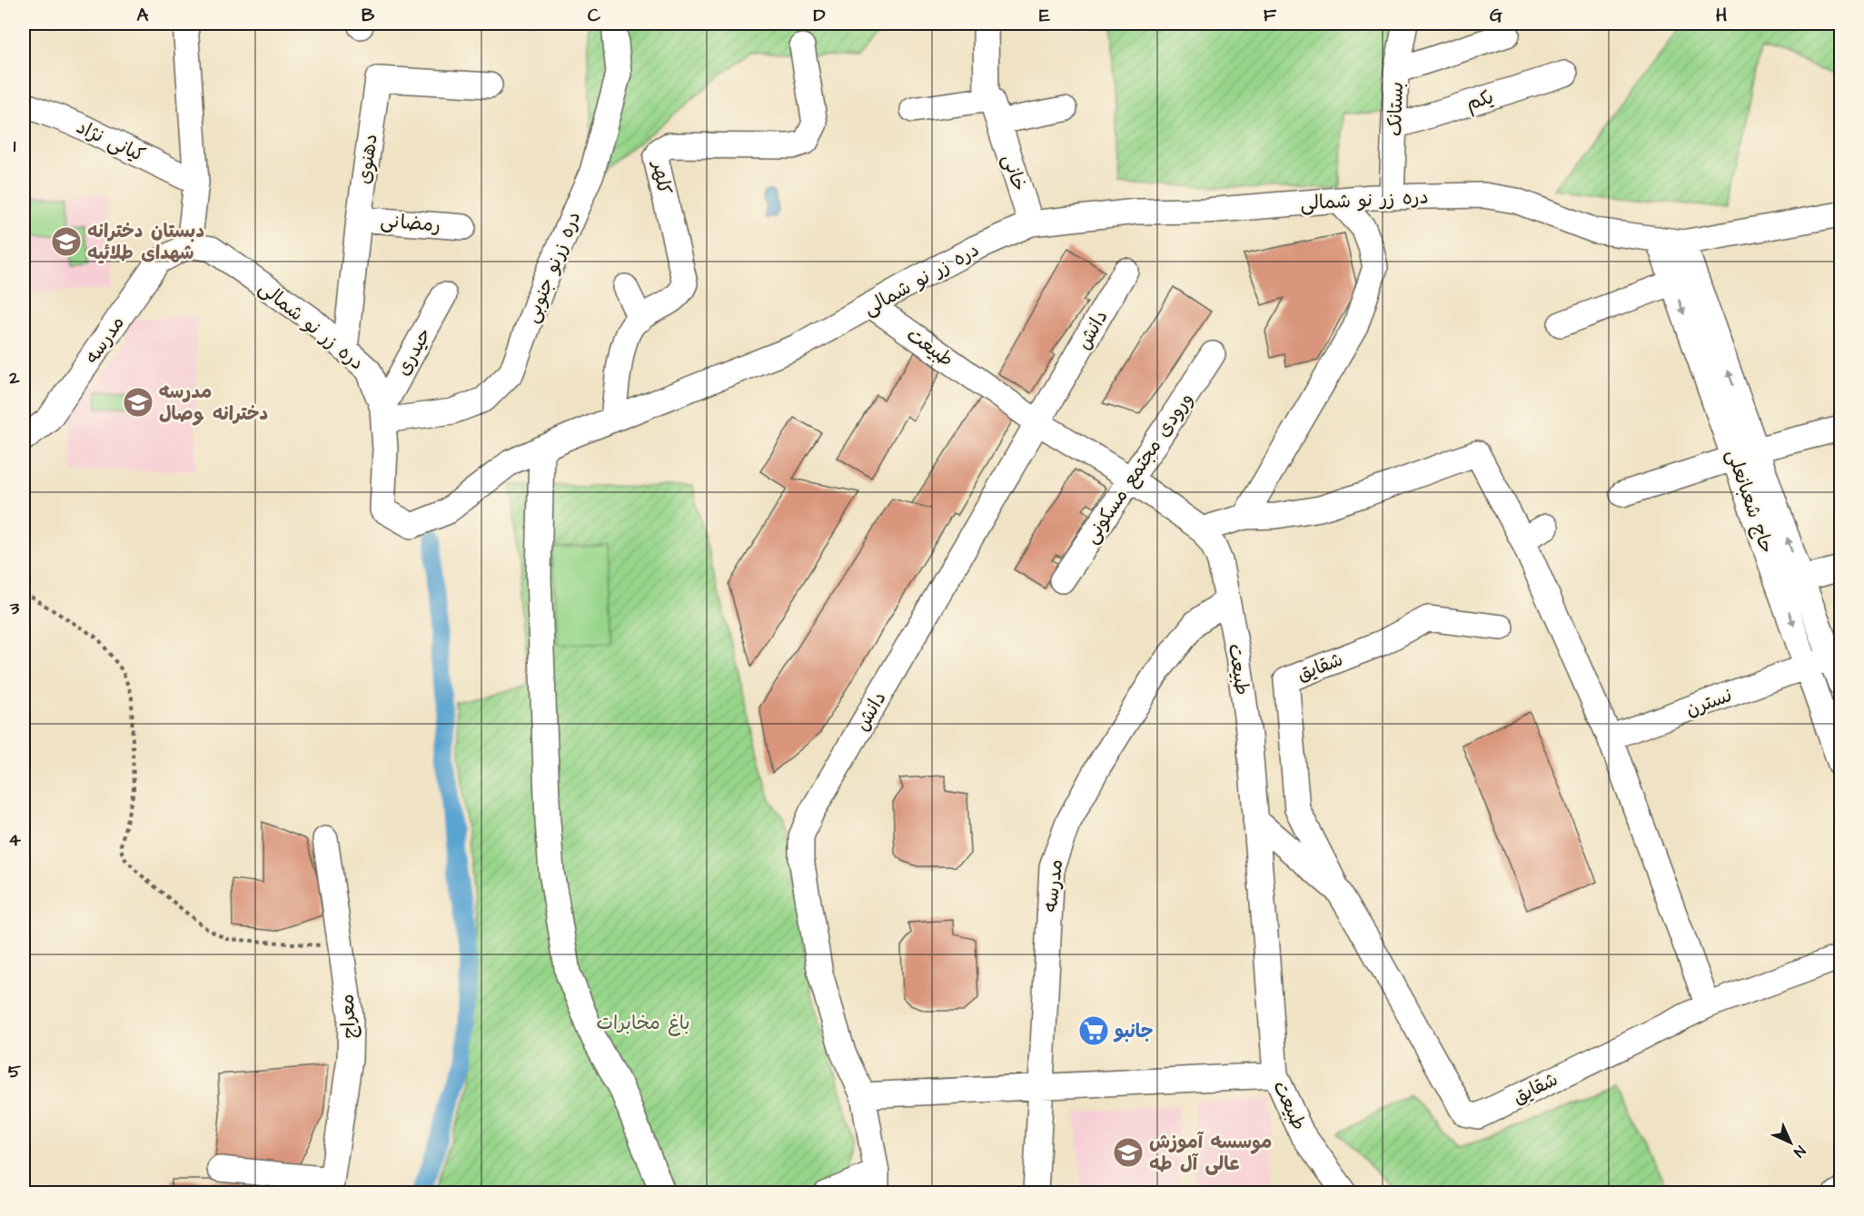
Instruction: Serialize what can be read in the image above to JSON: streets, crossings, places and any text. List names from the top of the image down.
{
  "streets": {
    "street": [
      "یکم",
      "بستانک",
      "کیانی نژاد",
      "دهنوی",
      "خانی",
      "کلهر",
      "دره زر نو شمالی",
      "رمضانی",
      "دره زرنو جنوبی",
      "دانش",
      "مدرسه",
      "طبیعت",
      "حیدری",
      "ورودی مجتمع مسکونی",
      "حاج شعبانعلی",
      "شقایق",
      "نسترن",
      "معراج"
    ]
  },
  "crossings": [
    ["یکم", "بستانک"],
    ["بستانک", "دره زر نو شمالی"],
    ["دهنوی", "دره زر نو شمالی"],
    ["دهنوی", "رمضانی"],
    ["خانی", "دره زر نو شمالی"],
    ["کلهر", "دره زر نو شمالی"],
    ["دره زر نو شمالی", "دره زرنو جنوبی"],
    ["دره زر نو شمالی", "مدرسه"],
    ["دره زر نو شمالی", "طبیعت"],
    ["دره زر نو شمالی", "حیدری"],
    ["دره زر نو شمالی", "حاج شعبانعلی"],
    ["دره زرنو جنوبی", "حیدری"],
    ["دانش", "طبیعت"],
    ["مدرسه", "طبیعت"],
    ["طبیعت", "ورودی مجتمع مسکونی"],
    ["طبیعت", "شقایق"],
    ["حاج شعبانعلی", "نسترن"]
  ],
  "parks": ["باغ مخابرات"],
  "places": {
    "school or university": ["دبستان دخترانه شهدای طلائیه", "مدرسه دخترانه وصال", "موسسه آموزش عالی آل طه"],
    "supermarket": ["جانبو"]
  },
  "north": "bottom right",
  "grid": {
    "columns": [
      "A",
      "B",
      "C",
      "D",
      "E",
      "F",
      "G",
      "H"
    ],
    "rows": [
      "1",
      "2",
      "3",
      "4",
      "5"
    ]
  }
}
